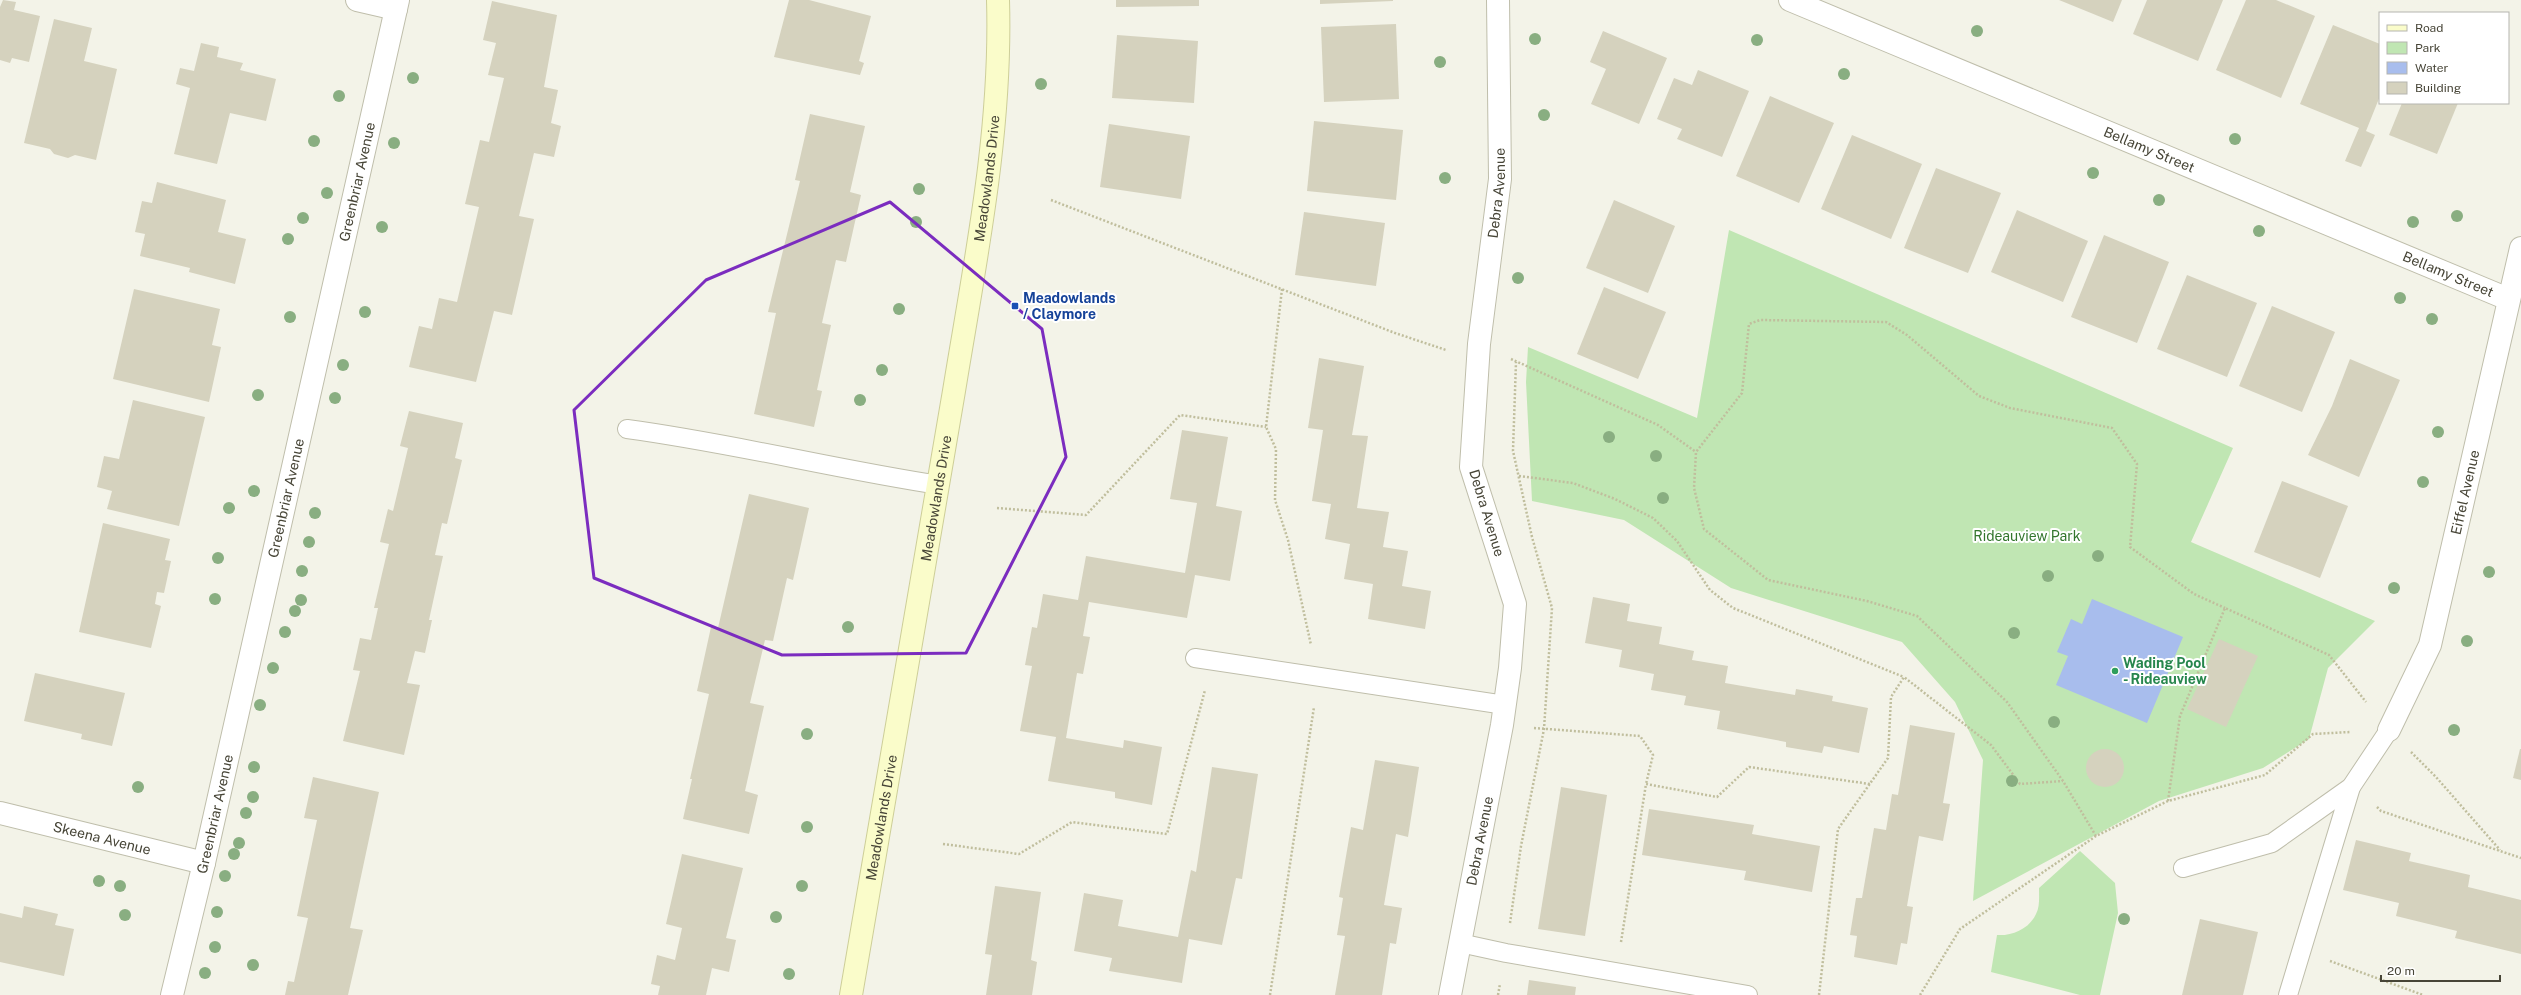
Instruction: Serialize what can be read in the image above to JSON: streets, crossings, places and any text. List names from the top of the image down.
{
  "streets": {
    "main road": ["Meadowlands Drive"],
    "street": [
      "Bellamy Street",
      "Greenbriar Avenue",
      "Debra Avenue",
      "Eiffel Avenue",
      "Skeena Avenue"
    ]
  },
  "crossings": [
    ["Bellamy Street", "Eiffel Avenue"],
    ["Greenbriar Avenue", "Skeena Avenue"]
  ],
  "parks": ["Rideauview Park"],
  "places": {
    "transit": ["Meadowlands / Claymore"],
    "other": ["Wading Pool - Rideauview"]
  },
  "legend": [
    "Road",
    "Park",
    "Water",
    "Building"
  ],
  "scale_bar": "20 m"
}
